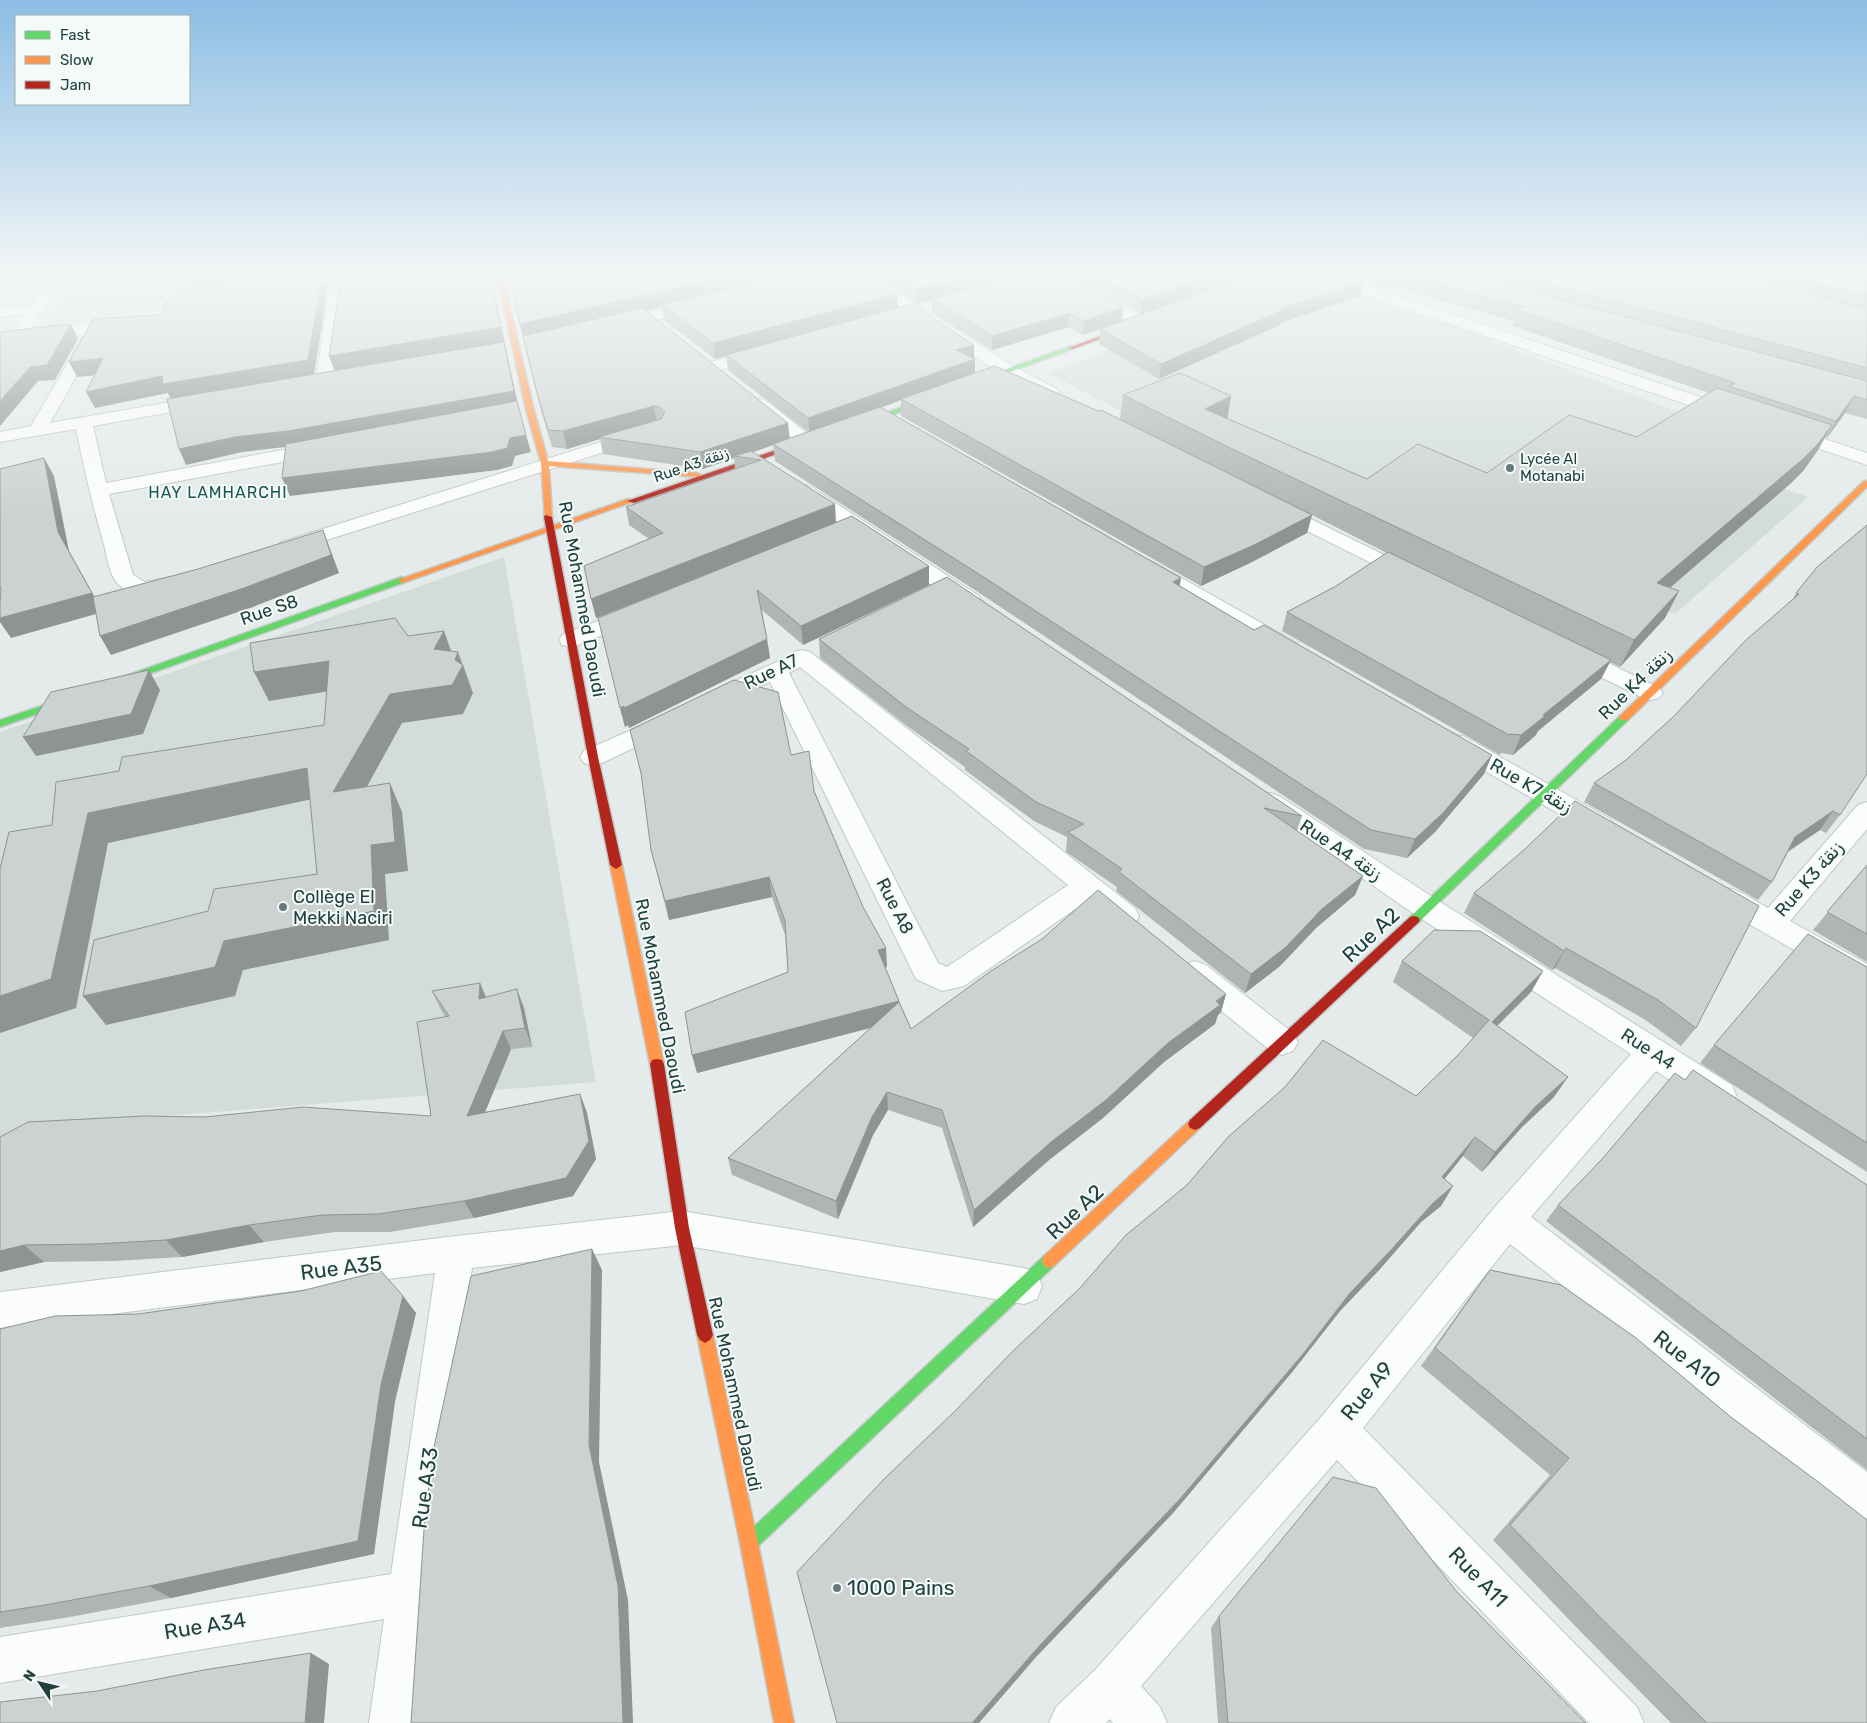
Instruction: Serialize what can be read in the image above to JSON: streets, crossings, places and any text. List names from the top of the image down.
{
  "streets": {
    "street": [
      "Rue A3 زنقة",
      "Rue Mohammed Daoudi",
      "Rue S8",
      "Rue A7",
      "Rue K4 زنقة",
      "Rue K7 زنقة",
      "Rue A4 زنقة",
      "Rue K3 زنقة",
      "Rue A8",
      "Rue A2",
      "Rue A4",
      "Rue A35",
      "Rue A10",
      "Rue A9",
      "Rue A33",
      "Rue A11",
      "Rue A34"
    ]
  },
  "crossings": [
    ["Rue A3 زنقة", "Rue Mohammed Daoudi"],
    ["Rue A3 زنقة", "Rue S8"],
    ["Rue Mohammed Daoudi", "Rue S8"],
    ["Rue Mohammed Daoudi", "Rue A7"],
    ["Rue Mohammed Daoudi", "Rue A2"],
    ["Rue Mohammed Daoudi", "Rue A35"],
    ["Rue A7", "Rue A8"],
    ["Rue K4 زنقة", "Rue K7 زنقة"],
    ["Rue K4 زنقة", "Rue A4 زنقة"],
    ["Rue K4 زنقة", "Rue A2"],
    ["Rue K4 زنقة", "Rue A4"],
    ["Rue A4 زنقة", "Rue A2"],
    ["Rue A4 زنقة", "Rue A4"],
    ["Rue A2", "Rue A4"],
    ["Rue A2", "Rue A35"],
    ["Rue A4", "Rue A9"],
    ["Rue A35", "Rue A33"],
    ["Rue A10", "Rue A9"],
    ["Rue A9", "Rue A11"],
    ["Rue A33", "Rue A34"]
  ],
  "districts": ["HAY LAMHARCHI"],
  "places": ["Lycée Al Motanabi", "Collège El Mekki Naciri", "1000 Pains"],
  "legend": ["Fast", "Slow", "Jam"],
  "north": "top left"
}
